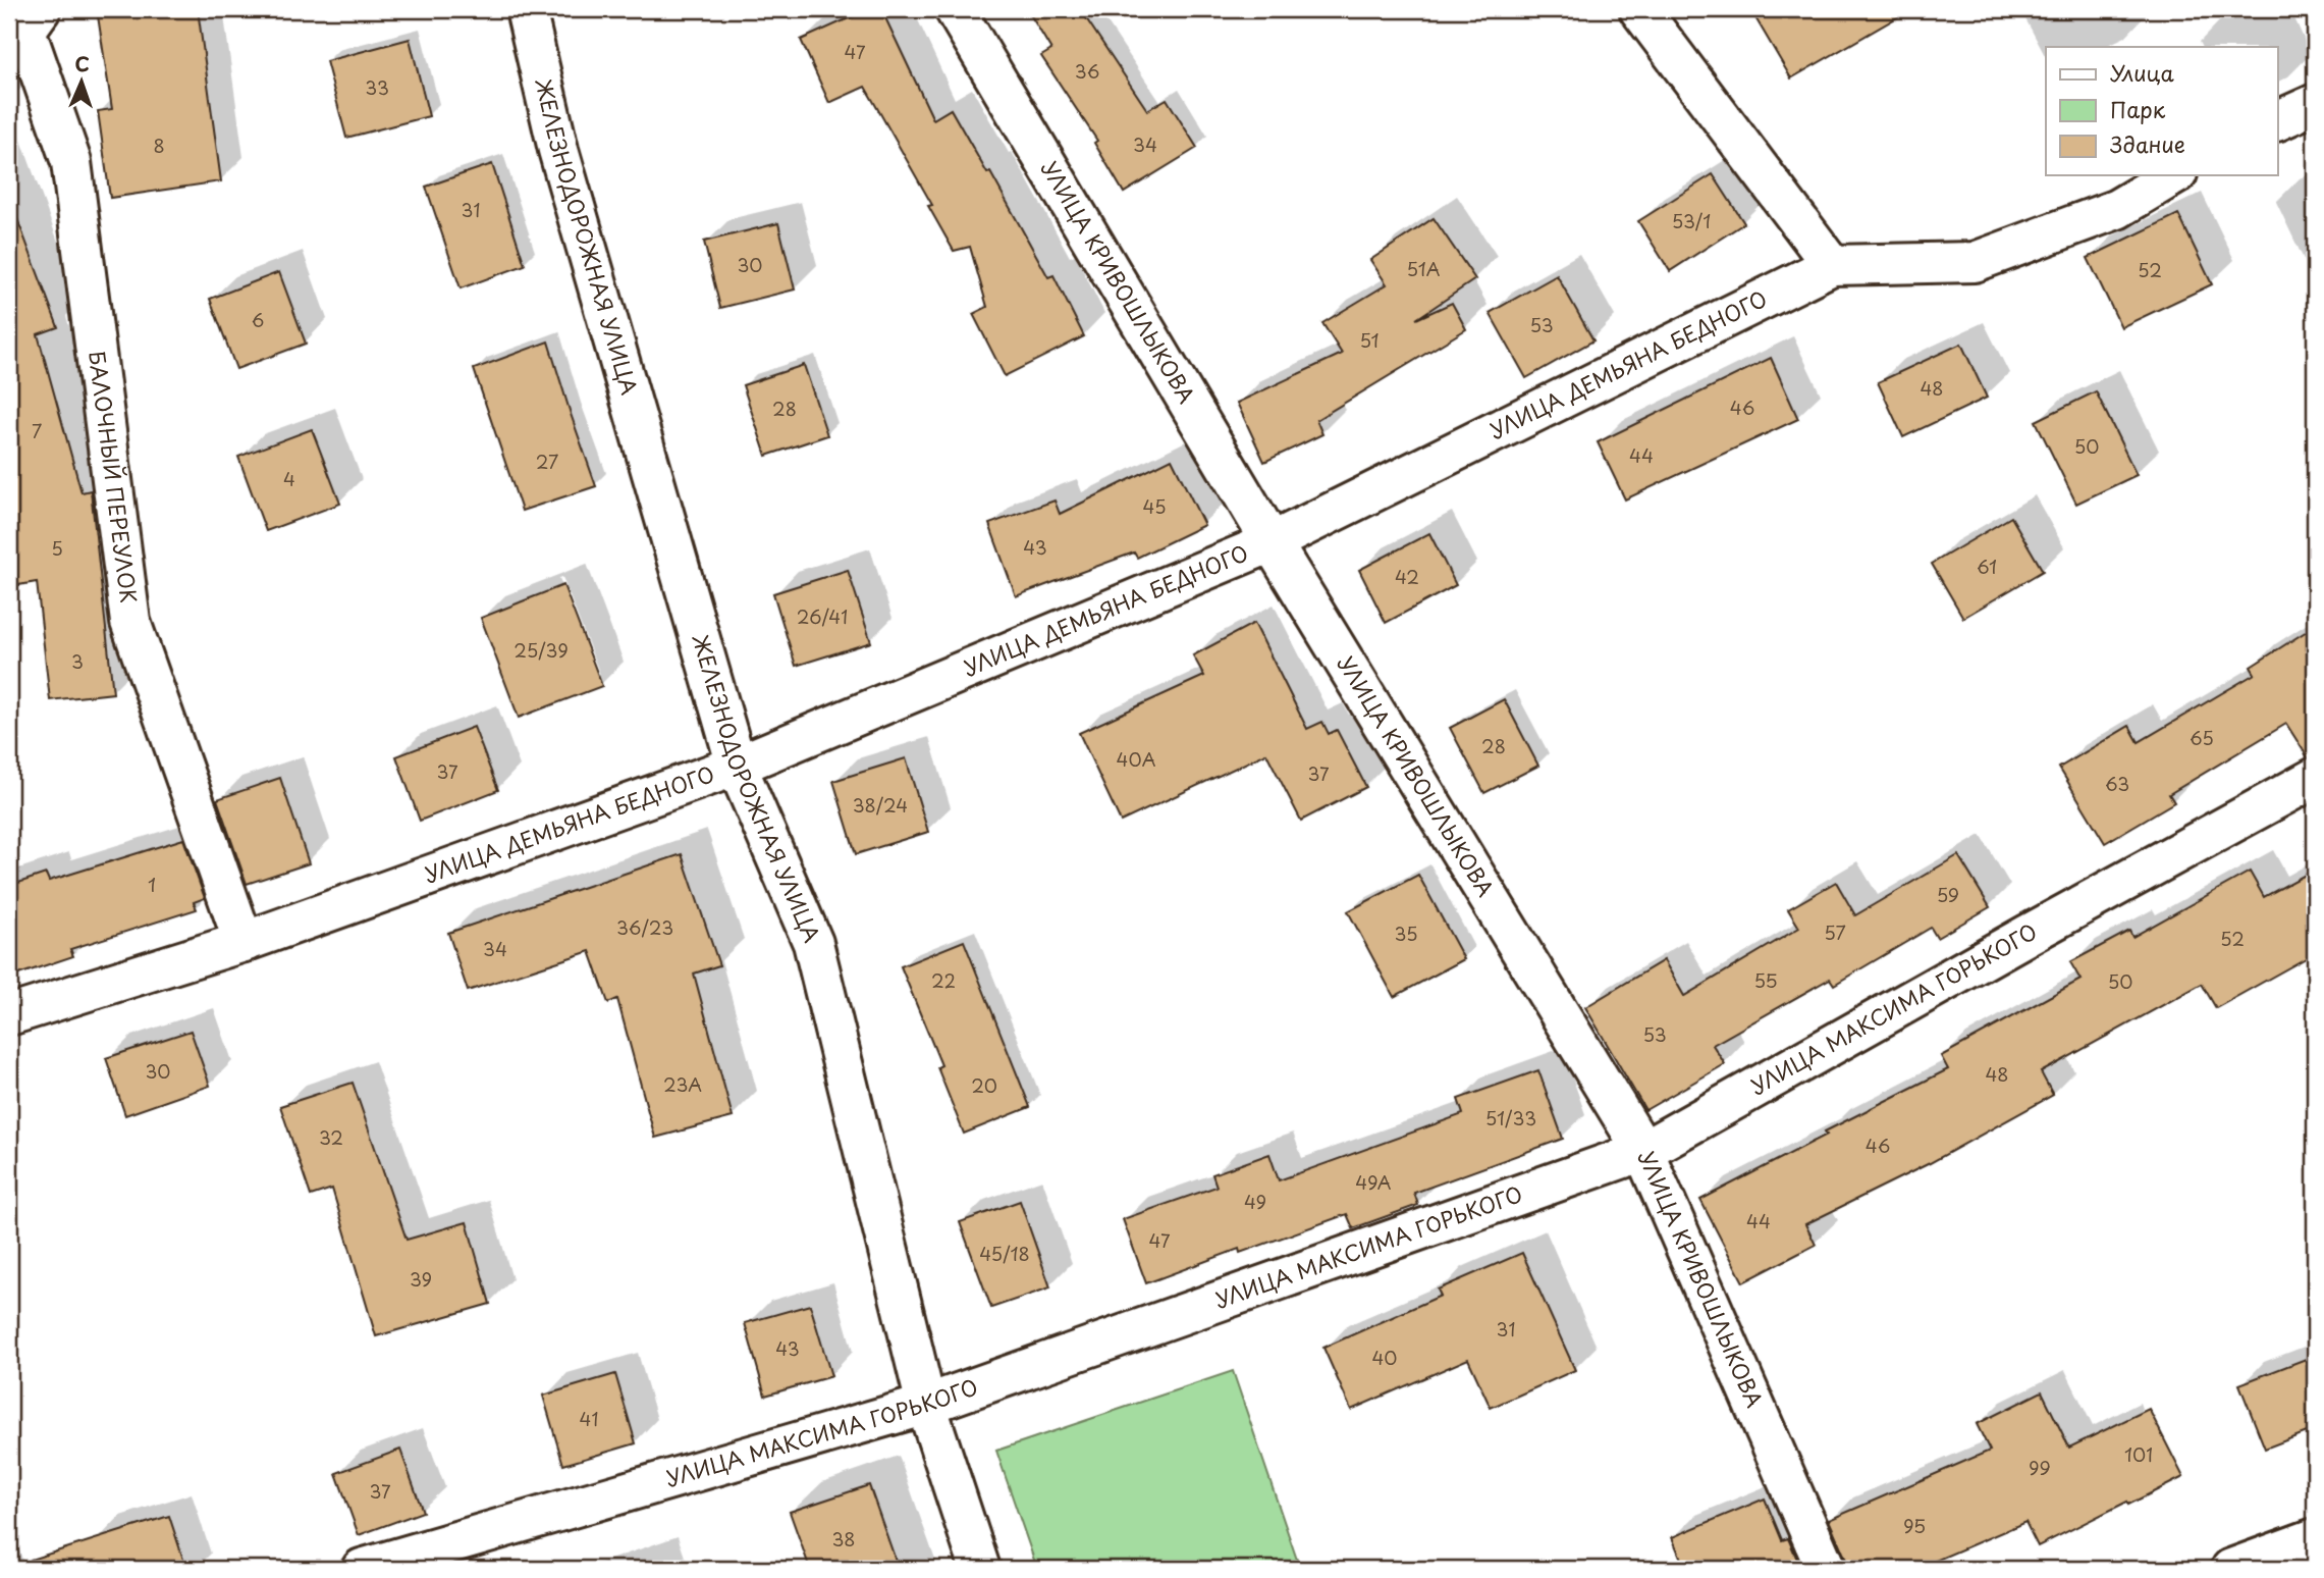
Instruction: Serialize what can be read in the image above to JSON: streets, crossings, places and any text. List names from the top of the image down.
{
  "streets": {
    "street": [
      "ЖЕЛЕЗНОДОРОЖНАЯ УЛИЦА",
      "УЛИЦА КРИВОШЛЫКОВА",
      "УЛИЦА ДЕМЬЯНА БЕДНОГО",
      "БАЛОЧНЫЙ ПЕРЕУЛОК",
      "УЛИЦА МАКСИМА ГОРЬКОГО"
    ]
  },
  "crossings": [
    ["ЖЕЛЕЗНОДОРОЖНАЯ УЛИЦА", "УЛИЦА ДЕМЬЯНА БЕДНОГО"],
    ["ЖЕЛЕЗНОДОРОЖНАЯ УЛИЦА", "УЛИЦА МАКСИМА ГОРЬКОГО"],
    ["УЛИЦА КРИВОШЛЫКОВА", "УЛИЦА ДЕМЬЯНА БЕДНОГО"],
    ["УЛИЦА КРИВОШЛЫКОВА", "УЛИЦА МАКСИМА ГОРЬКОГО"],
    ["УЛИЦА ДЕМЬЯНА БЕДНОГО", "БАЛОЧНЫЙ ПЕРЕУЛОК"]
  ],
  "house_numbers": [
    "47",
    "36",
    "33",
    "34",
    "8",
    "31",
    "53/1",
    "30",
    "51А",
    "52",
    "6",
    "53",
    "51",
    "48",
    "46",
    "28",
    "7",
    "50",
    "44",
    "27",
    "4",
    "45",
    "43",
    "5",
    "61",
    "42",
    "26/41",
    "25/39",
    "3",
    "65",
    "28",
    "40А",
    "37",
    "37",
    "63",
    "38/24",
    "1",
    "59",
    "36/23",
    "57",
    "35",
    "52",
    "34",
    "22",
    "55",
    "50",
    "53",
    "30",
    "48",
    "23А",
    "20",
    "51/33",
    "32",
    "46",
    "49А",
    "49",
    "44",
    "47",
    "45/18",
    "39",
    "31",
    "43",
    "40",
    "41",
    "101",
    "99",
    "37",
    "95",
    "38"
  ],
  "legend": ["Улица", "Парк", "Здание"],
  "north": "top"
}
